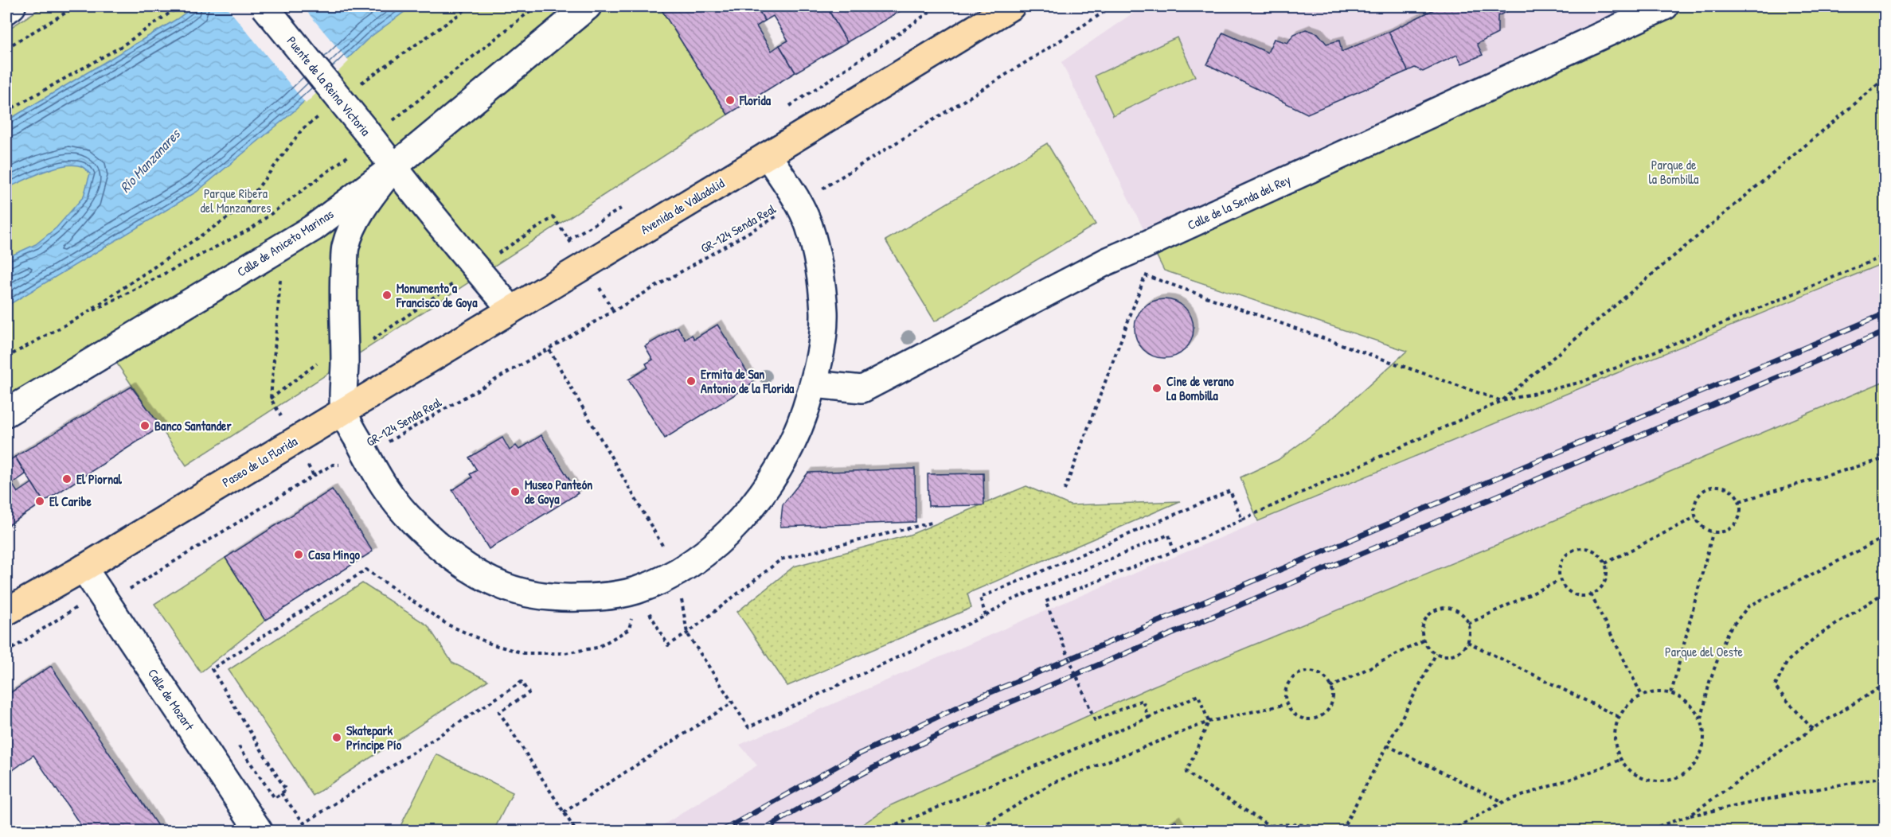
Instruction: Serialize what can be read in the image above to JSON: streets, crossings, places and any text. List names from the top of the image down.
{
  "streets": {
    "main road": ["Avenida de Valladolid", "Paseo de la Florida"],
    "street": [
      "Puente de la Reina Victoria",
      "Calle de la Senda del Rey",
      "Calle de Aniceto Marinas",
      "Calle de Mozart"
    ],
    "path": ["GR-124 Senda Real"]
  },
  "crossings": [
    ["Puente de la Reina Victoria", "Calle de Aniceto Marinas"],
    ["Avenida de Valladolid", "Paseo de la Florida"],
    ["Paseo de la Florida", "Calle de Mozart"]
  ],
  "water": ["Río Manzanares"],
  "parks": ["Parque de la Bombilla", "Parque Ribera del Manzanares", "Parque del Oeste"],
  "places": [
    "Florida",
    "Monumento a Francisco de Goya",
    "Ermita de San Antonio de la Florida",
    "Cine de verano La Bombilla",
    "Banco Santander",
    "El Piornal",
    "Museo Panteón de Goya",
    "El Caribe",
    "Casa Mingo",
    "Skatepark Príncipe Pío"
  ]
}
